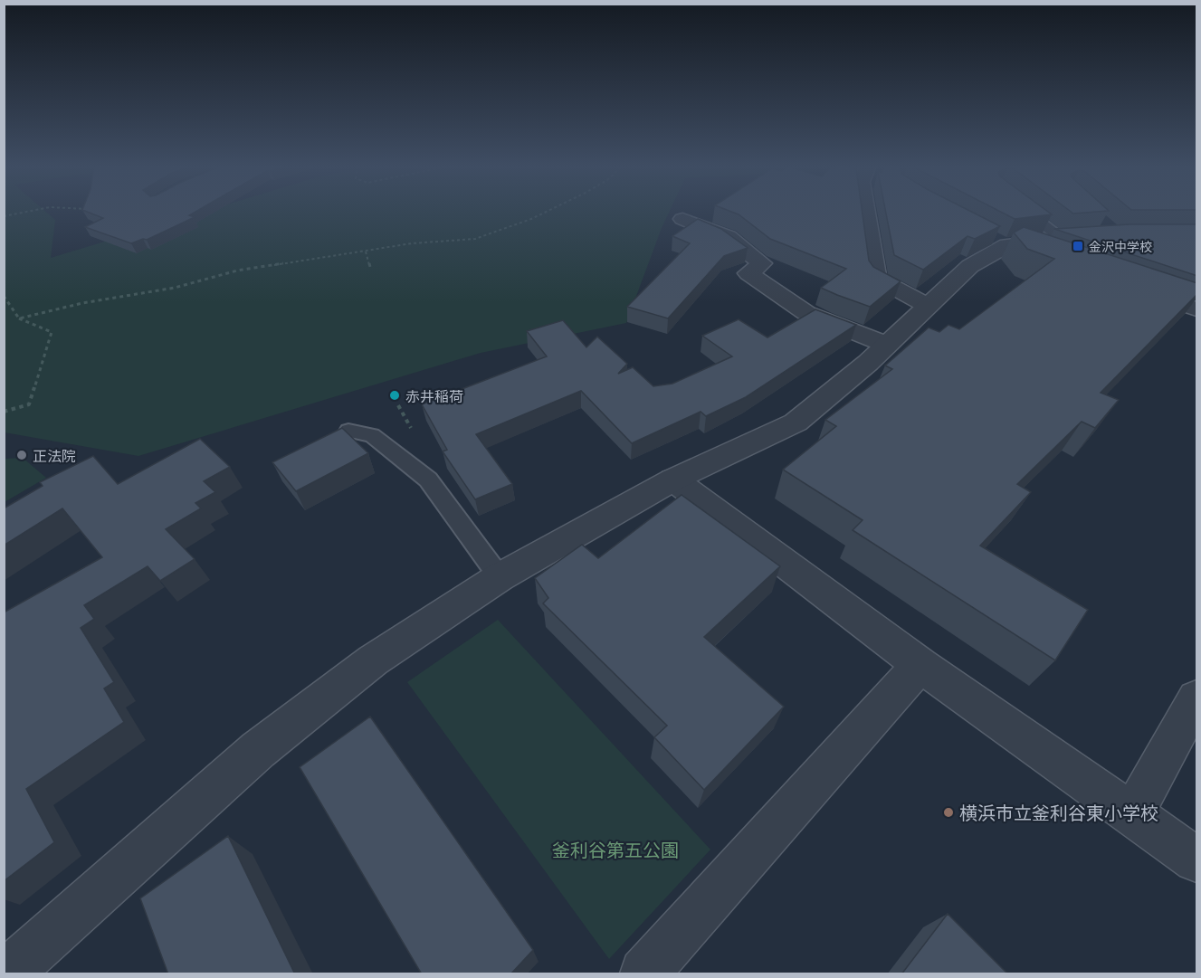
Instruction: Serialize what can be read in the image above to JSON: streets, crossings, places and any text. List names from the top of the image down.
{
  "parks": ["釜利谷第五公園"],
  "places": {
    "transit": ["金沢中学校"],
    "other": ["赤井稲荷", "正法院", "横浜市立釜利谷東小学校"]
  }
}
